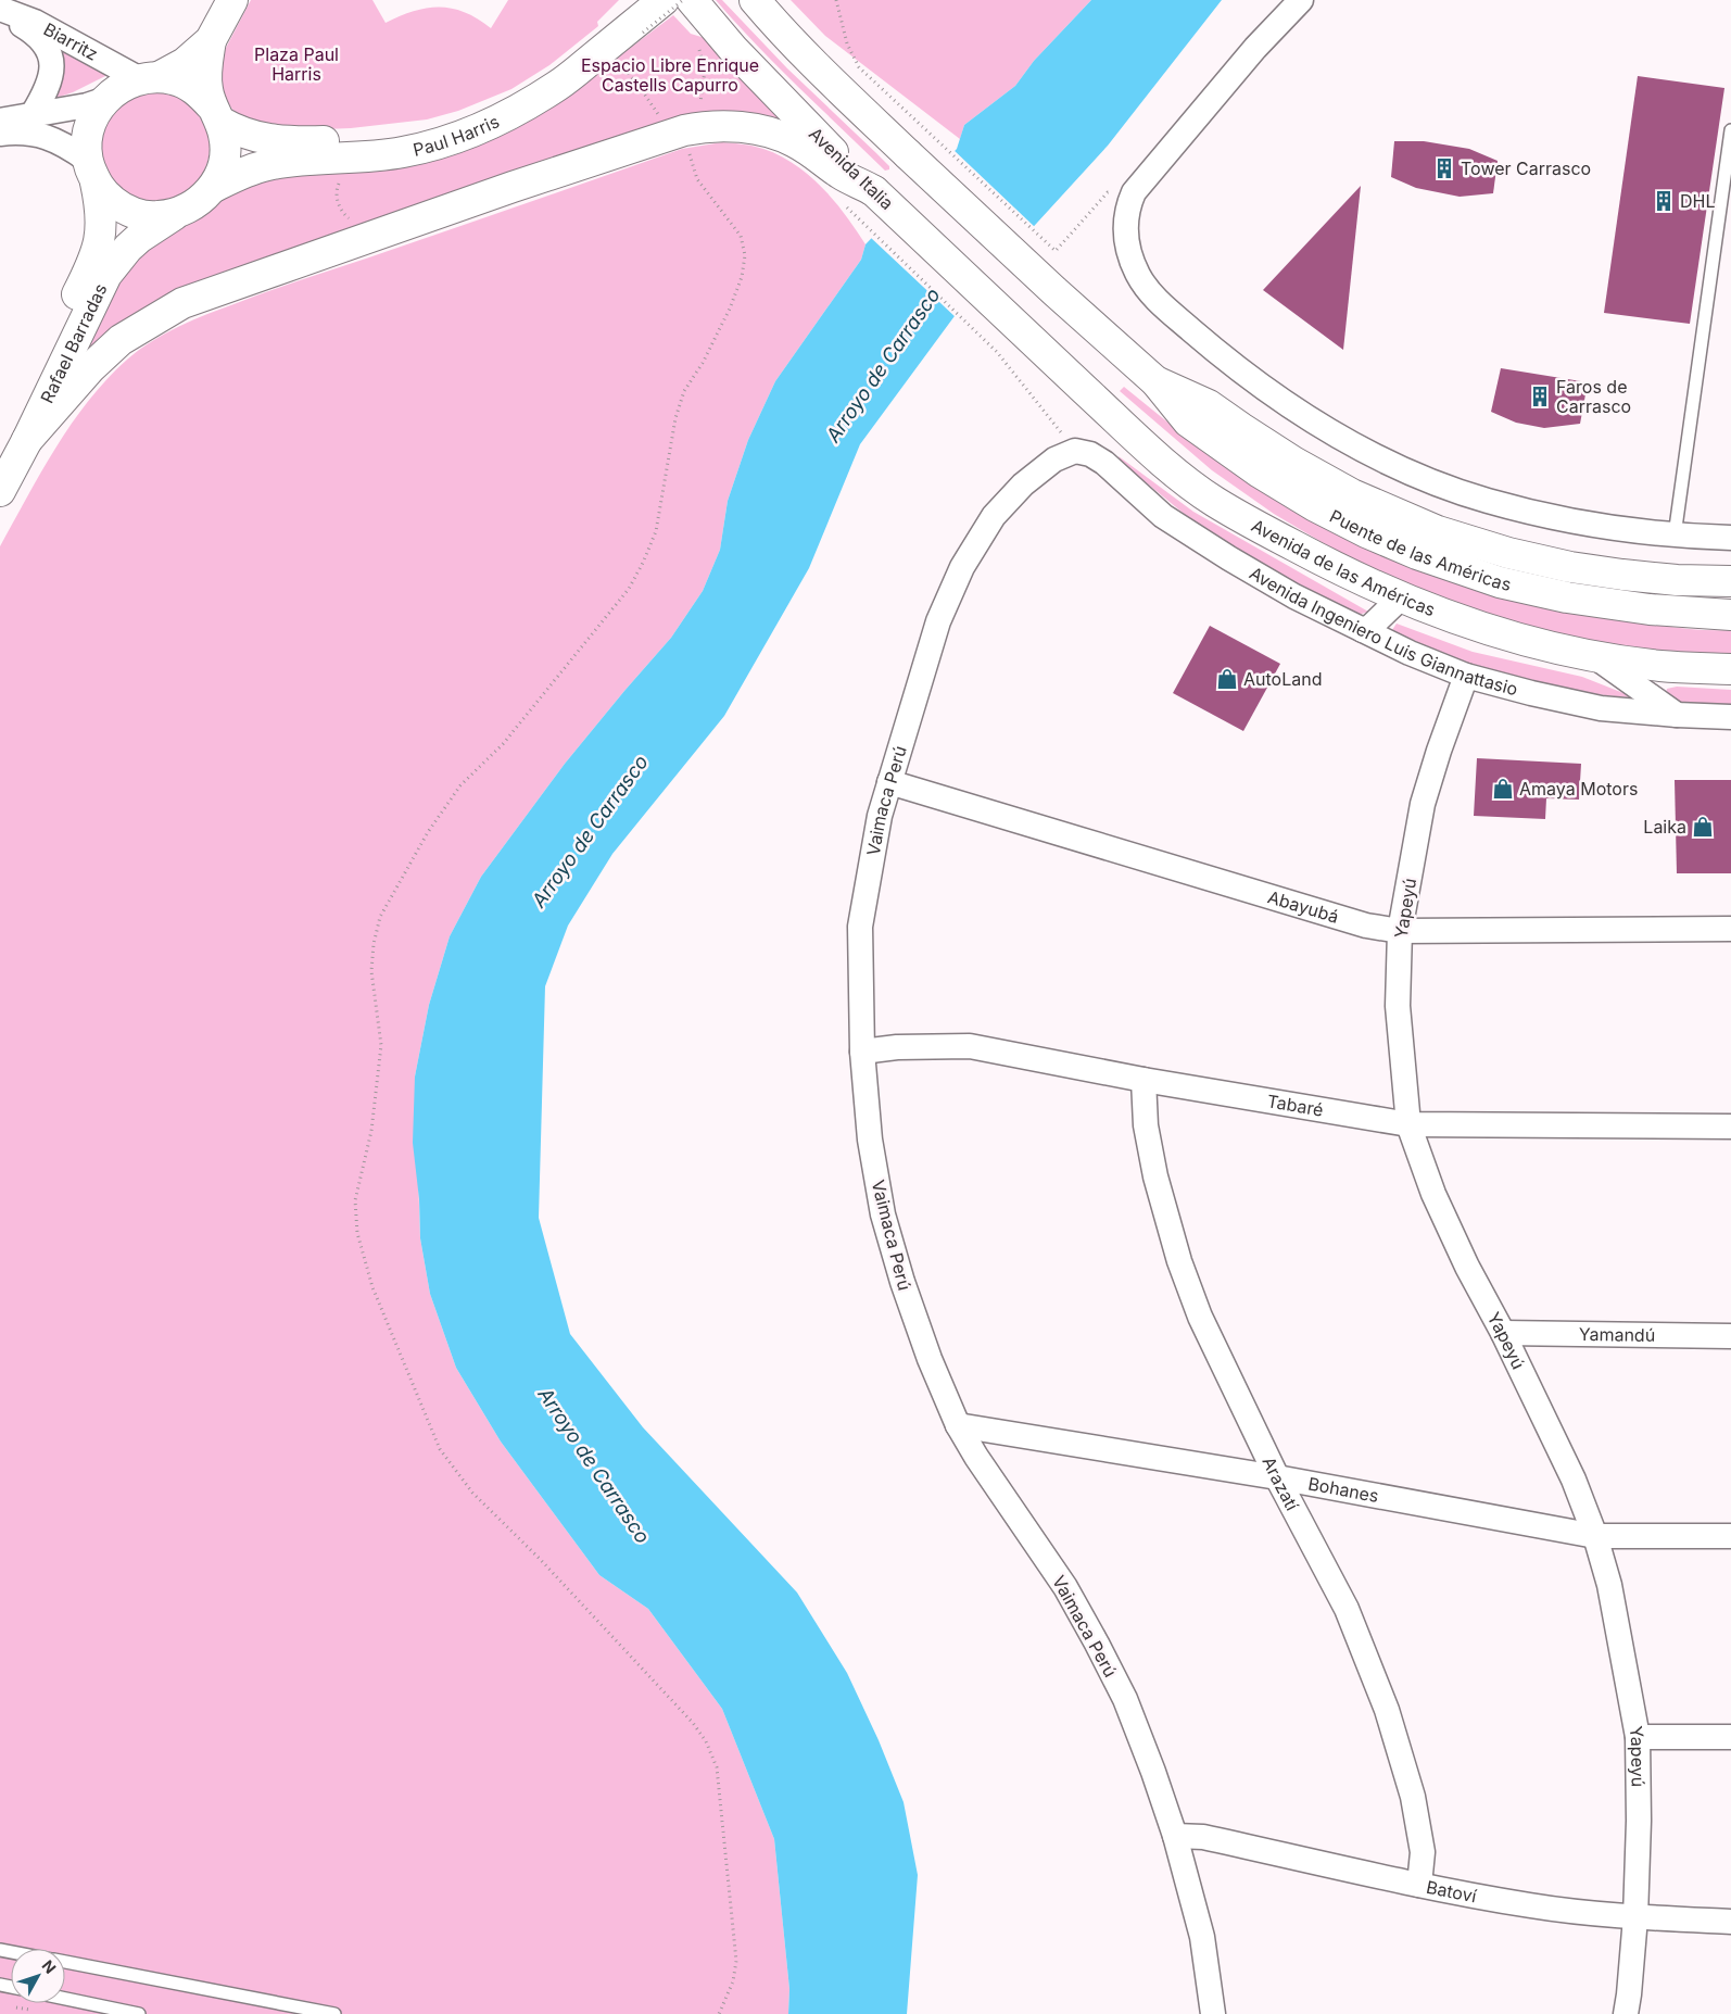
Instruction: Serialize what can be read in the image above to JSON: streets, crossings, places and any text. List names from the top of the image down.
{
  "streets": {
    "main road": [
      "Paul Harris",
      "Avenida Italia",
      "Rafael Barradas",
      "Puente de las Américas",
      "Avenida de las Américas"
    ],
    "street": [
      "Biarritz",
      "Avenida Ingeniero Luis Giannattasio",
      "Vaimaca Perú",
      "Abayubá",
      "Yapeyú",
      "Tabaré",
      "Yamandú",
      "Arazatí",
      "Bohanes",
      "Batoví"
    ]
  },
  "crossings": [
    ["Biarritz", "Paul Harris"],
    ["Biarritz", "Rafael Barradas"],
    ["Paul Harris", "Avenida Italia"],
    ["Paul Harris", "Rafael Barradas"],
    ["Avenida Italia", "Avenida de las Américas"],
    ["Avenida Ingeniero Luis Giannattasio", "Vaimaca Perú"],
    ["Avenida Ingeniero Luis Giannattasio", "Yapeyú"],
    ["Vaimaca Perú", "Abayubá"],
    ["Vaimaca Perú", "Tabaré"],
    ["Vaimaca Perú", "Bohanes"],
    ["Vaimaca Perú", "Batoví"],
    ["Abayubá", "Yapeyú"],
    ["Yapeyú", "Tabaré"],
    ["Yapeyú", "Yamandú"],
    ["Yapeyú", "Bohanes"],
    ["Yapeyú", "Batoví"],
    ["Tabaré", "Arazatí"],
    ["Arazatí", "Bohanes"],
    ["Arazatí", "Batoví"]
  ],
  "water": ["Arroyo de Carrasco"],
  "parks": ["Plaza Paul Harris", "Espacio Libre Enrique Castells Capurro"],
  "places": {
    "building": ["Tower Carrasco", "DHL", "Faros de Carrasco"],
    "shop": ["AutoLand", "Amaya Motors", "Laika"]
  },
  "north": "top right"
}
